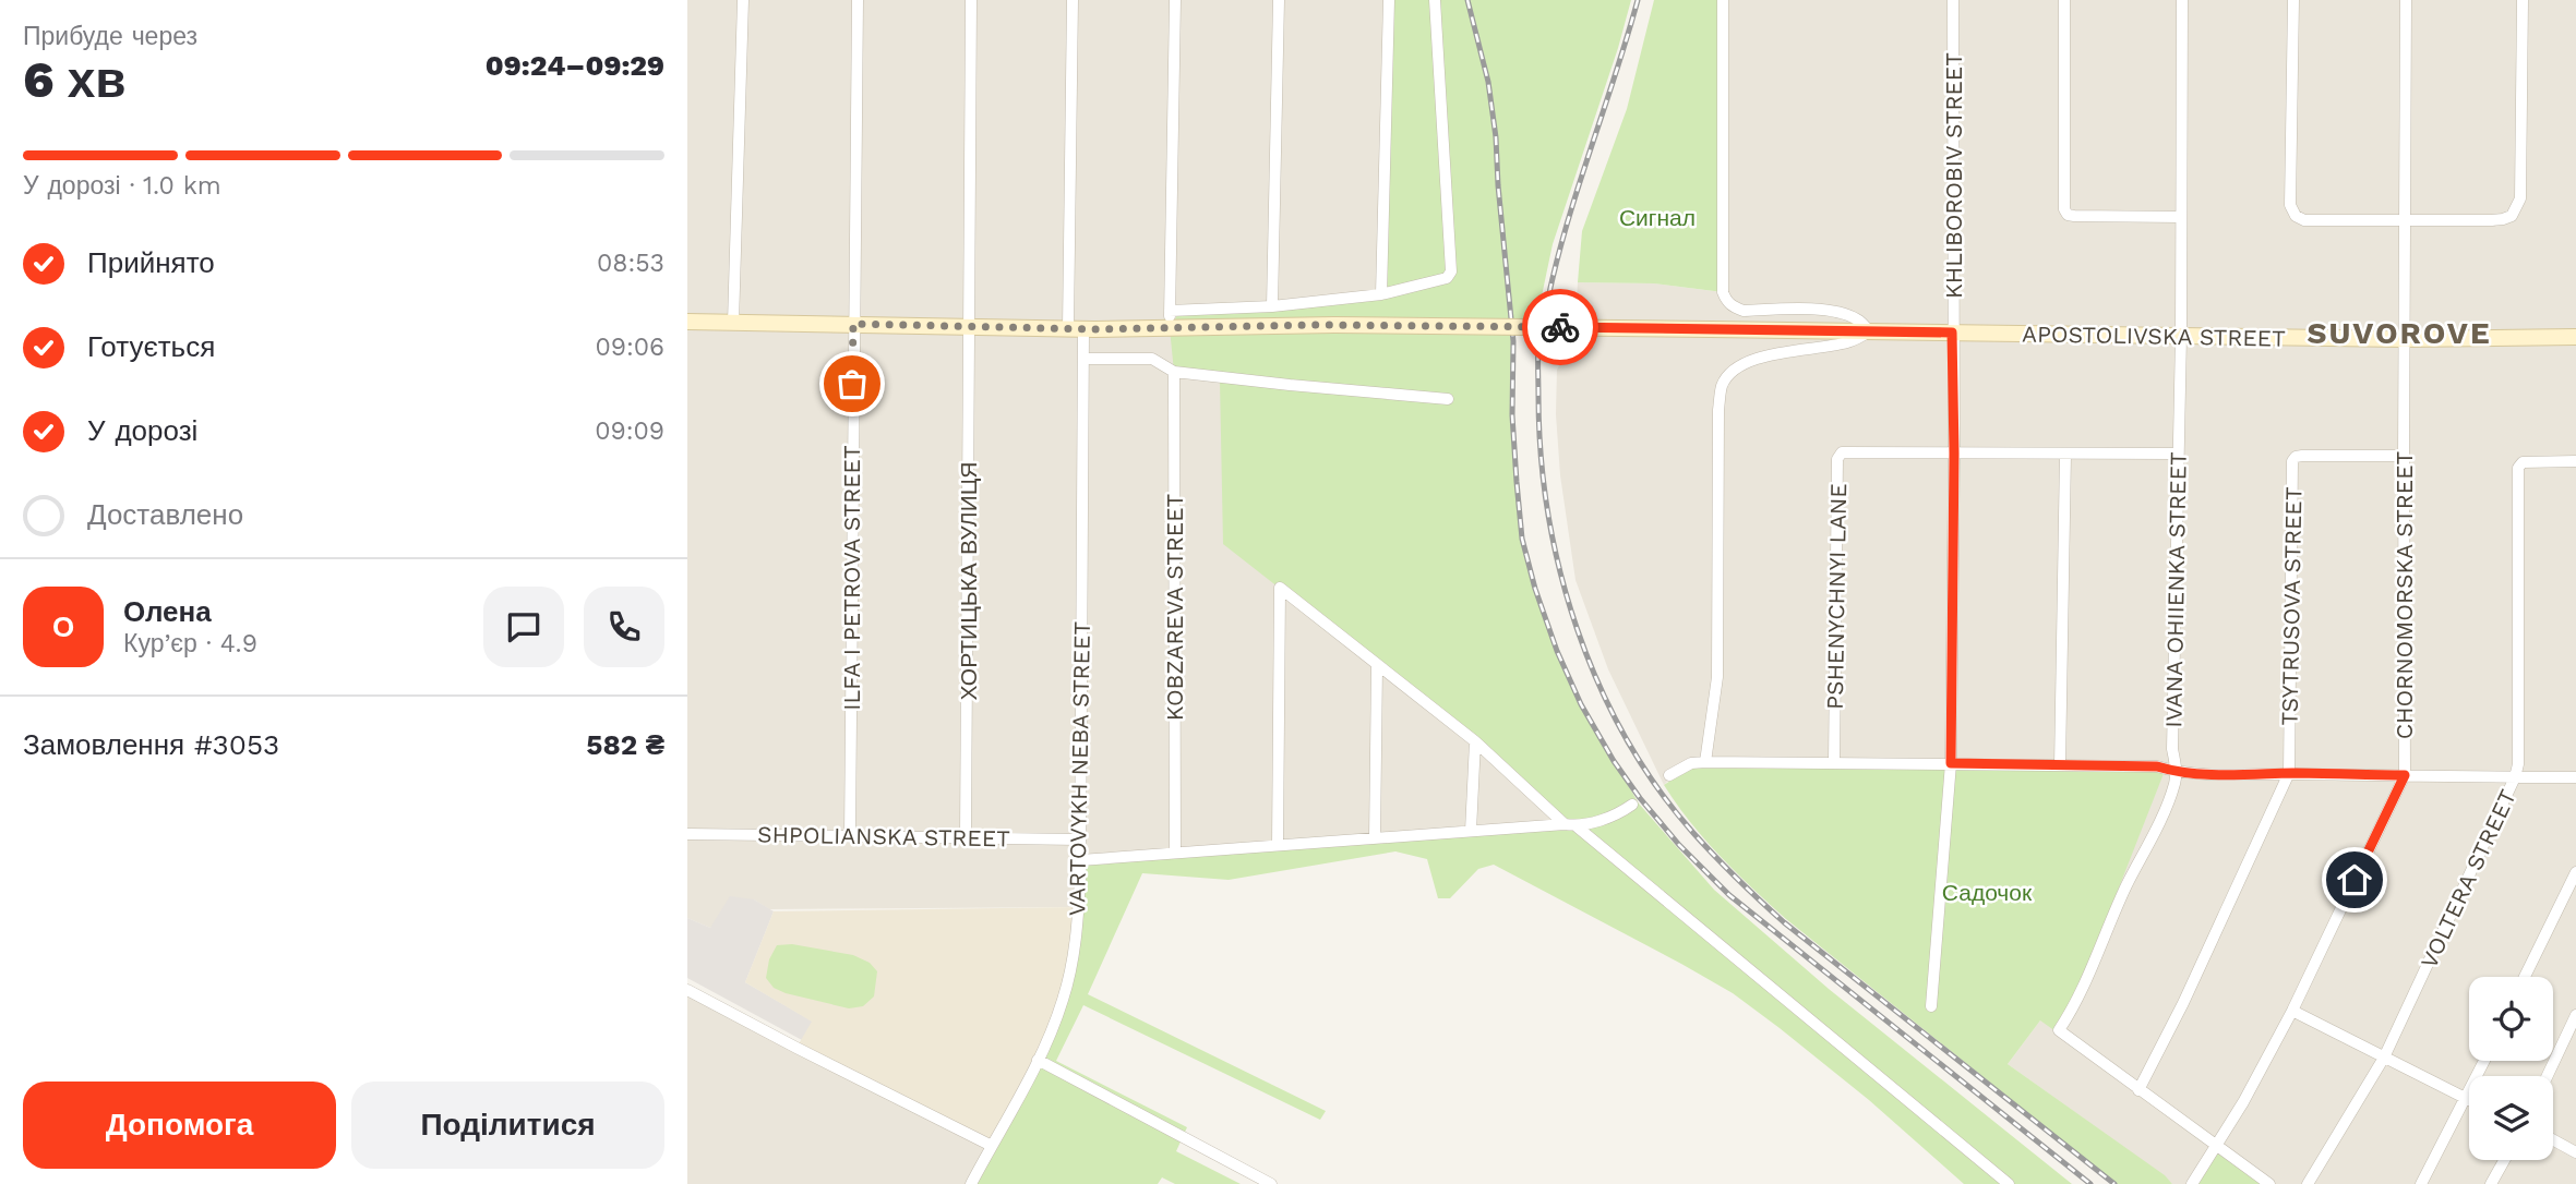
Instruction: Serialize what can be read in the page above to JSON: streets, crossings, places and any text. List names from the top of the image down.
{
  "streets": {
    "street": [
      "KHLIBOROBIV STREET",
      "APOSTOLIVSKA STREET",
      "ILFA I PETROVA STREET",
      "ХОРТИЦЬКА ВУЛИЦЯ",
      "IVANA OHIIENKA STREET",
      "CHORNOMORSKA STREET",
      "PSHENYCHNYI LANE",
      "TSYTRUSOVA STREET",
      "KOBZAREVA STREET",
      "VARTOVYKH NEBA STREET",
      "SHPOLIANSKA STREET",
      "VOLTERA STREET"
    ]
  },
  "crossings": [
    ["KHLIBOROBIV STREET", "APOSTOLIVSKA STREET"],
    ["KHLIBOROBIV STREET", "PSHENYCHNYI LANE"],
    ["APOSTOLIVSKA STREET", "ILFA I PETROVA STREET"],
    ["APOSTOLIVSKA STREET", "ХОРТИЦЬКА ВУЛИЦЯ"],
    ["APOSTOLIVSKA STREET", "IVANA OHIIENKA STREET"],
    ["APOSTOLIVSKA STREET", "CHORNOMORSKA STREET"],
    ["APOSTOLIVSKA STREET", "VARTOVYKH NEBA STREET"],
    ["ILFA I PETROVA STREET", "SHPOLIANSKA STREET"],
    ["ХОРТИЦЬКА ВУЛИЦЯ", "SHPOLIANSKA STREET"],
    ["IVANA OHIIENKA STREET", "CHORNOMORSKA STREET"],
    ["CHORNOMORSKA STREET", "TSYTRUSOVA STREET"],
    ["VARTOVYKH NEBA STREET", "SHPOLIANSKA STREET"]
  ],
  "districts": ["SUVOROVE"],
  "parks": ["Сигнал", "Садочок"],
  "page": {
    "heading": ["6 хв", "Прибуде через", "09:24–09:29"],
    "panel": [
      "Олена",
      "Кур’єр · 4.9",
      "Замовлення #3053",
      "582 ₴"
    ],
    "bar": "У дорозі · 1.0 km",
    "list": [
      ["Прийнято", "08:53"],
      ["Готується", "09:06"],
      ["У дорозі", "09:09"],
      "Доставлено"
    ],
    "round": "О",
    "buttons": ["Допомога", "Поділитися"]
  }
}
